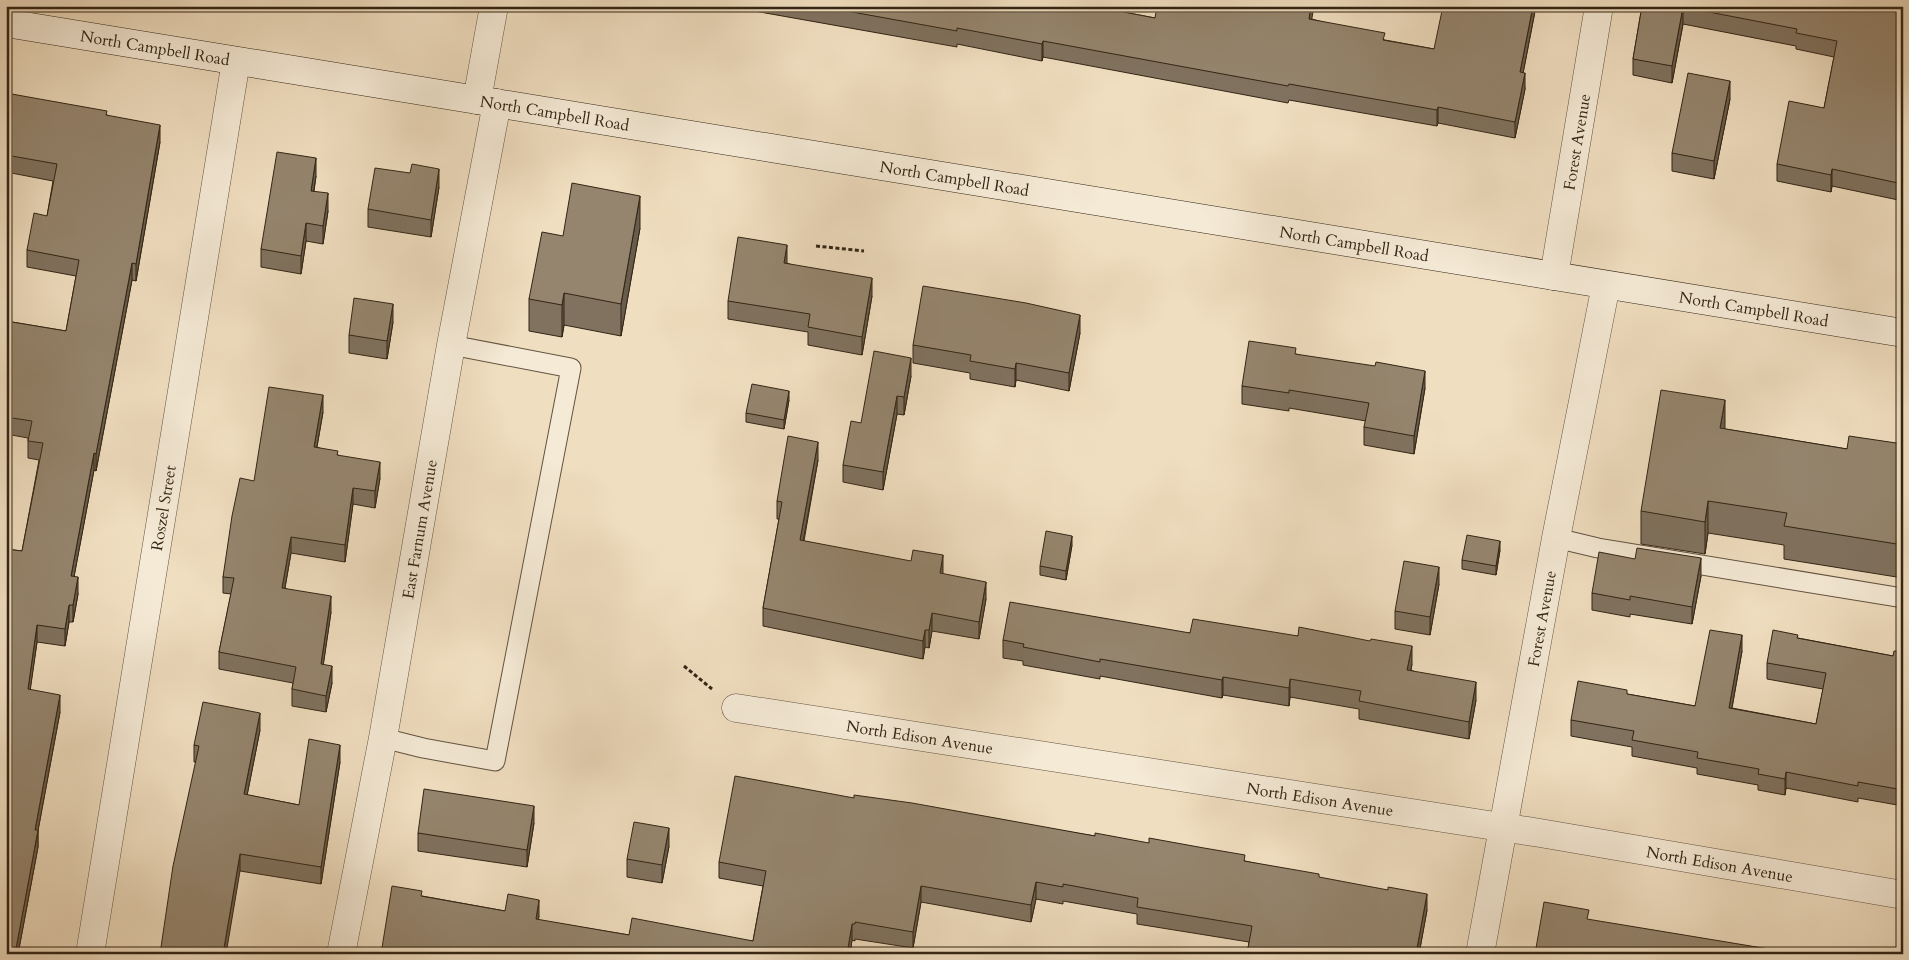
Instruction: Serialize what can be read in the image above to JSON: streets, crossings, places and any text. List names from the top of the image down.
{
  "streets": {
    "street": [
      "North Campbell Road",
      "Forest Avenue",
      "Roszel Street",
      "East Farnum Avenue",
      "North Edison Avenue"
    ]
  },
  "crossings": [
    ["North Campbell Road", "Forest Avenue"],
    ["North Campbell Road", "Roszel Street"],
    ["North Campbell Road", "East Farnum Avenue"],
    ["Forest Avenue", "North Edison Avenue"]
  ]
}
